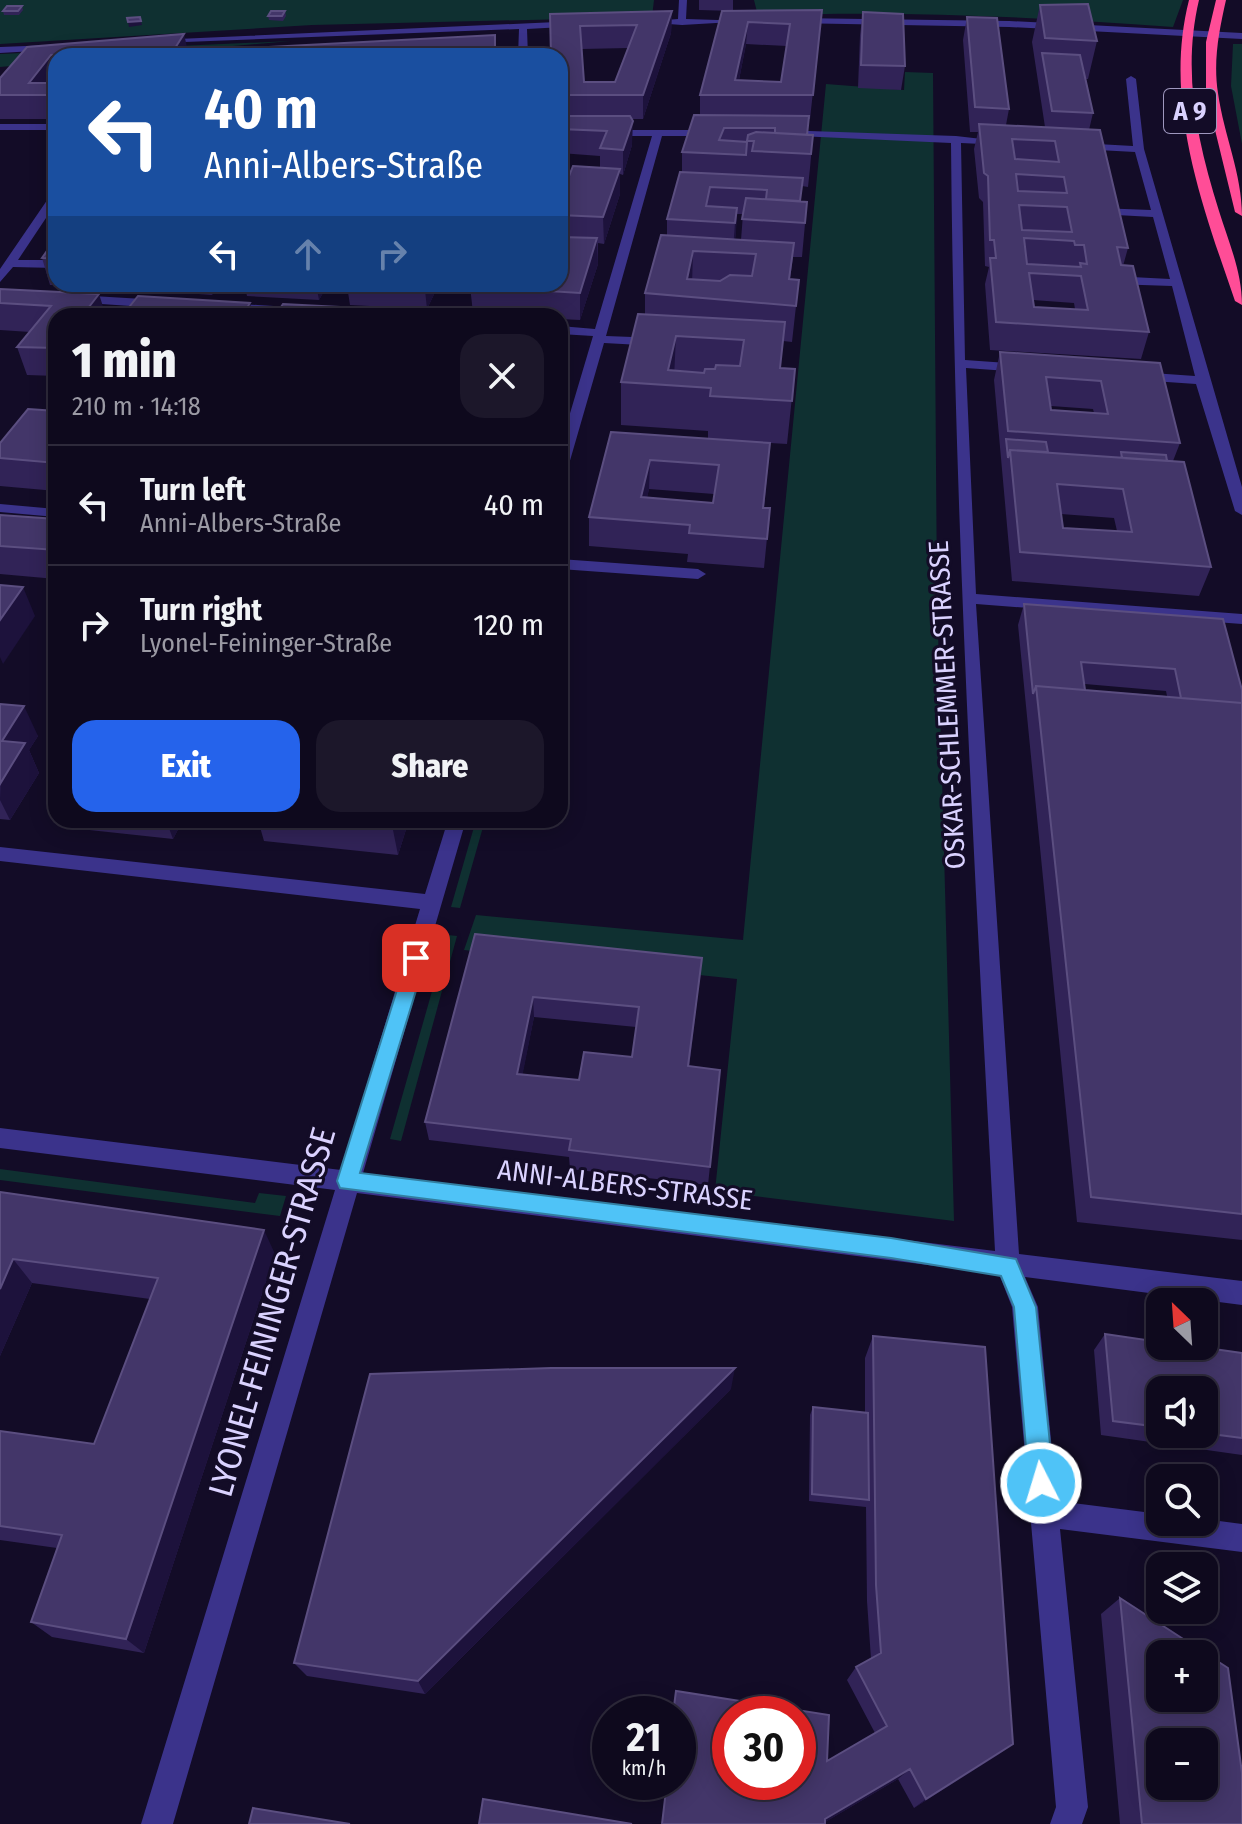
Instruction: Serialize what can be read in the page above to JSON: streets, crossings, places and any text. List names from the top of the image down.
{
  "streets": {
    "highway": ["A 9"],
    "street": ["OSKAR-SCHLEMMER-STRASSE", "ANNI-ALBERS-STRASSE", "LYONEL-FEININGER-STRASSE"]
  },
  "crossings": [
    ["OSKAR-SCHLEMMER-STRASSE", "ANNI-ALBERS-STRASSE"],
    ["ANNI-ALBERS-STRASSE", "LYONEL-FEININGER-STRASSE"]
  ],
  "north": "top left",
  "page": {
    "turn": ["40 m", "Anni-Albers-Straße"],
    "heading": ["1 min", "210 m · 14:18"],
    "list": [
      {
        "name": "Turn left",
        "note": "Anni-Albers-Straße",
        "value": "40 m"
      },
      {
        "name": "Turn right",
        "note": "Lyonel-Feininger-Straße",
        "value": "120 m"
      }
    ],
    "buttons": ["Exit", "Share"],
    "map_buttons": ["+", "−"],
    "speed": "21 km/h",
    "limit": "30"
  }
}
